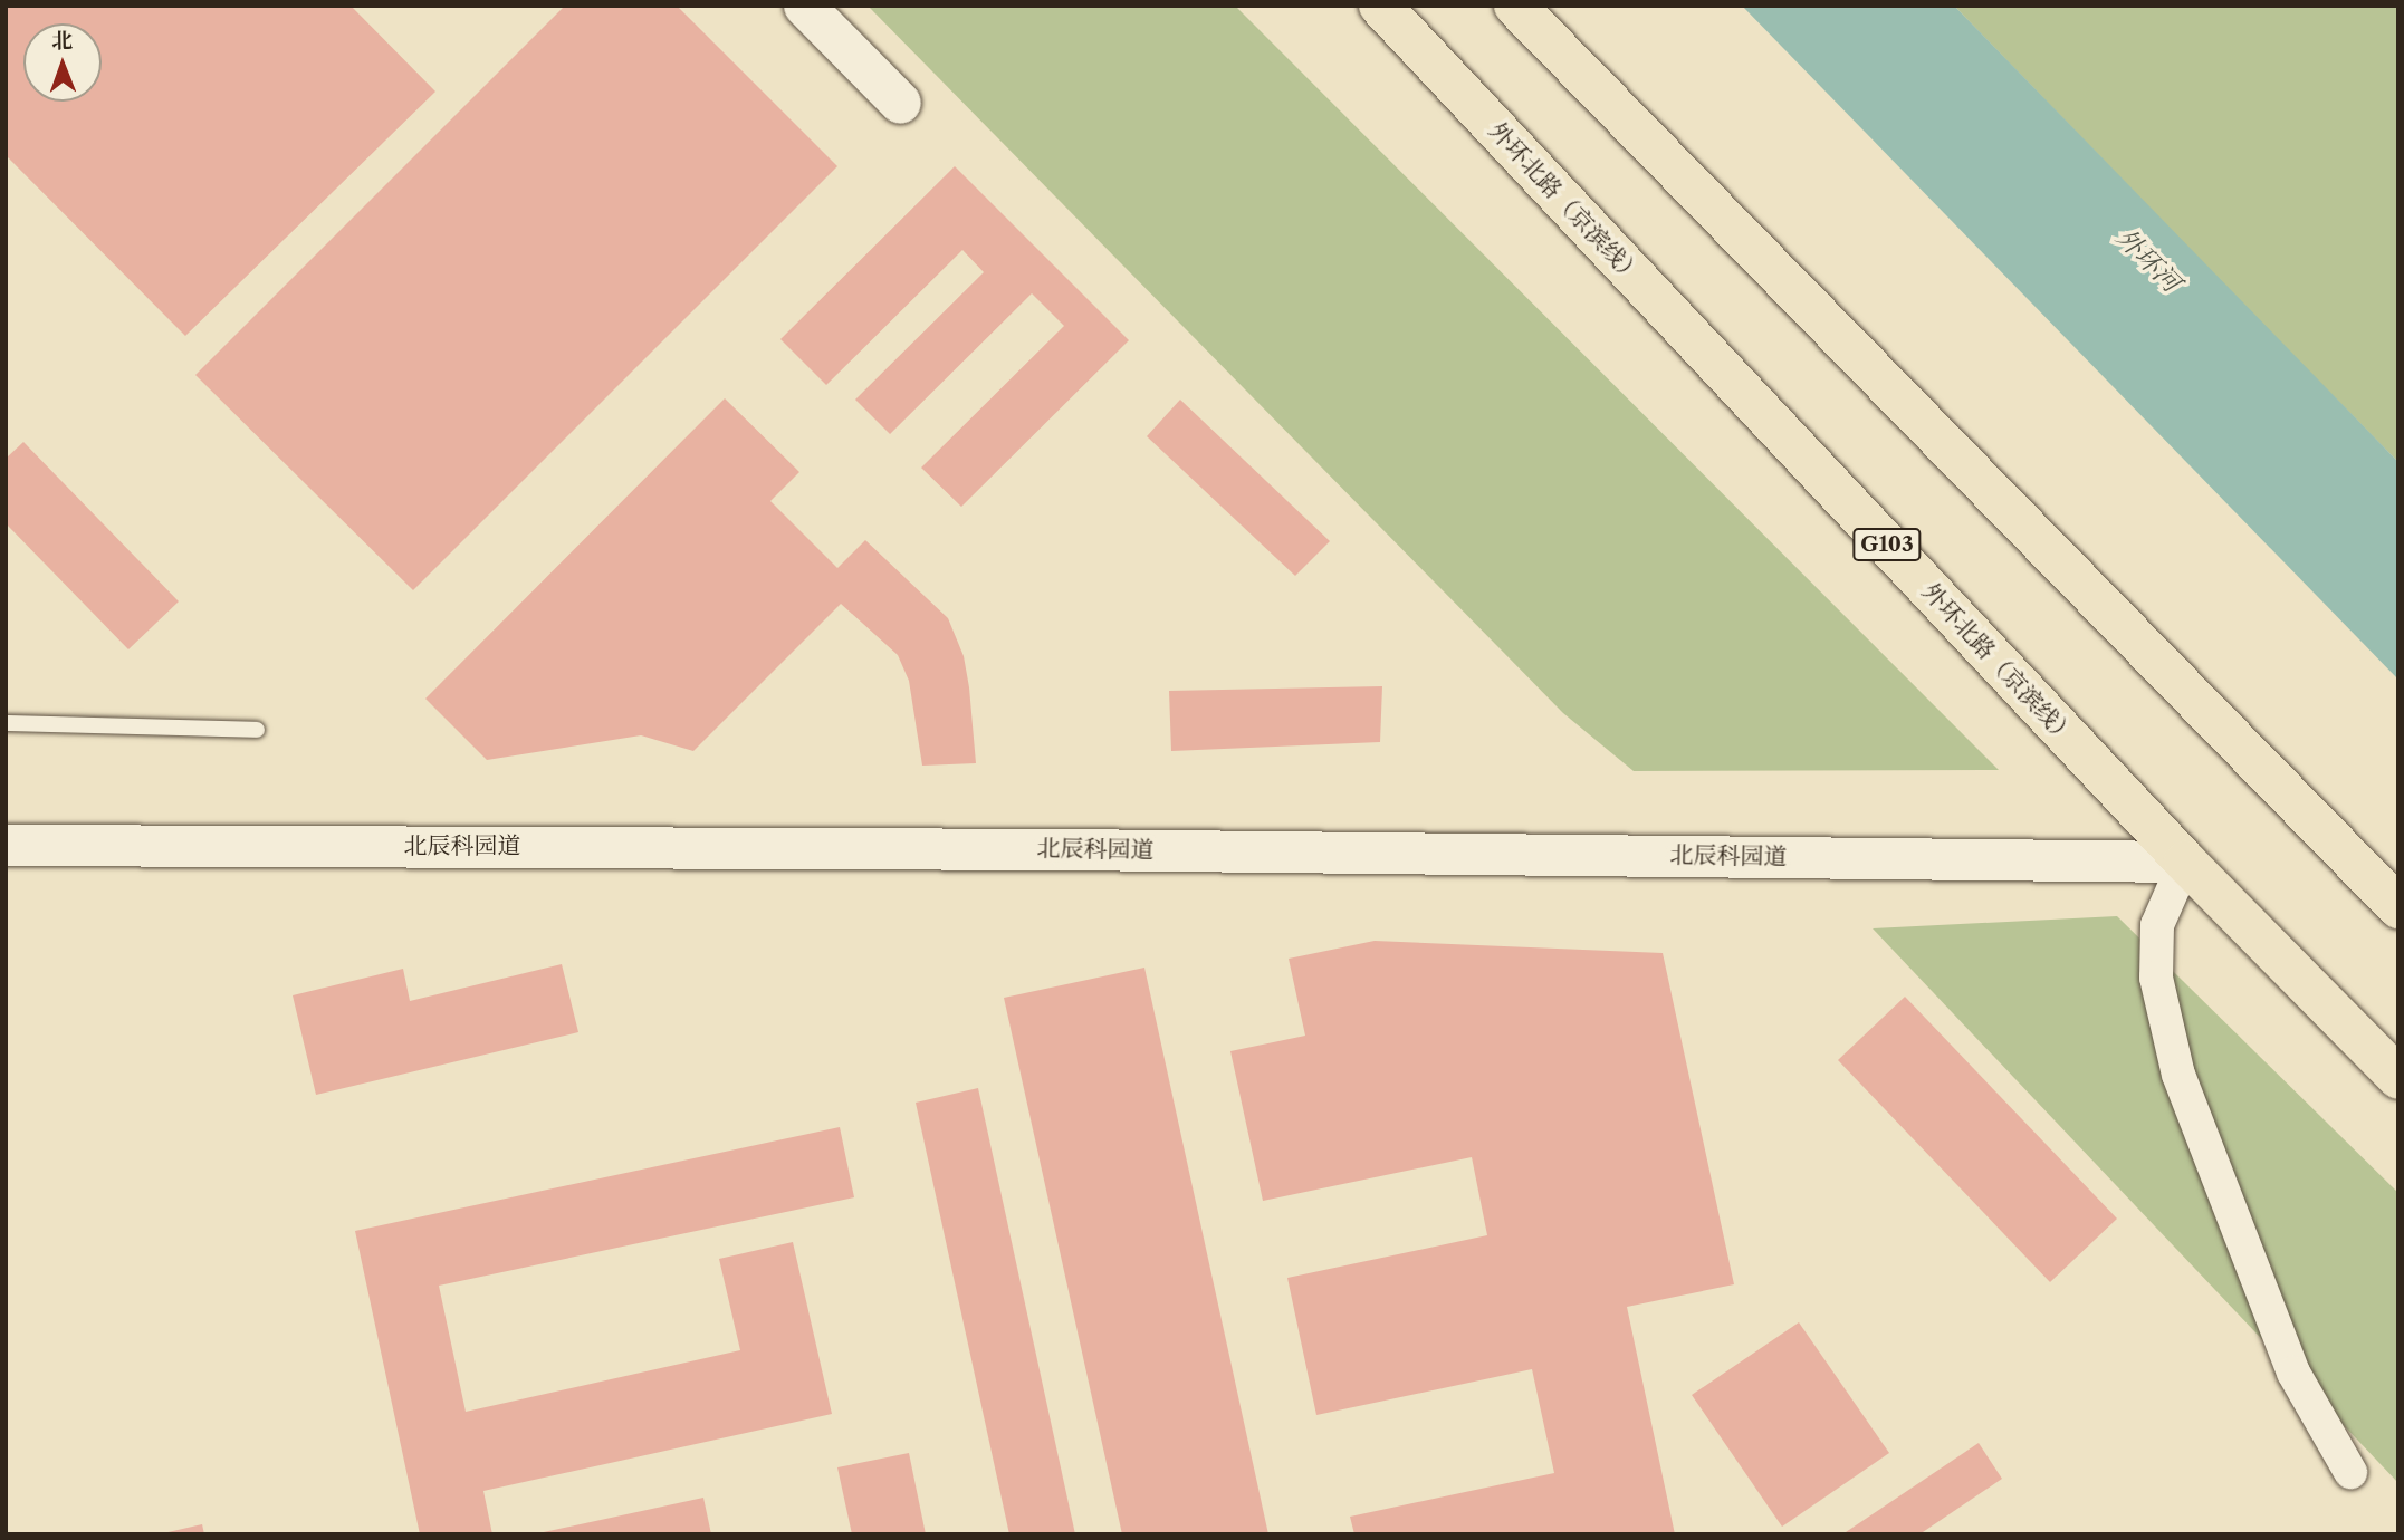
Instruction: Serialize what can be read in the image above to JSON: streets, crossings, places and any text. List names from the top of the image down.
{
  "streets": {
    "highway": ["外环北路（京滨线）", "G103"],
    "street": ["北辰科园道"]
  },
  "crossings": [
    ["外环北路（京滨线）", "北辰科园道"]
  ],
  "water": ["外环河"],
  "north": "top"
}
